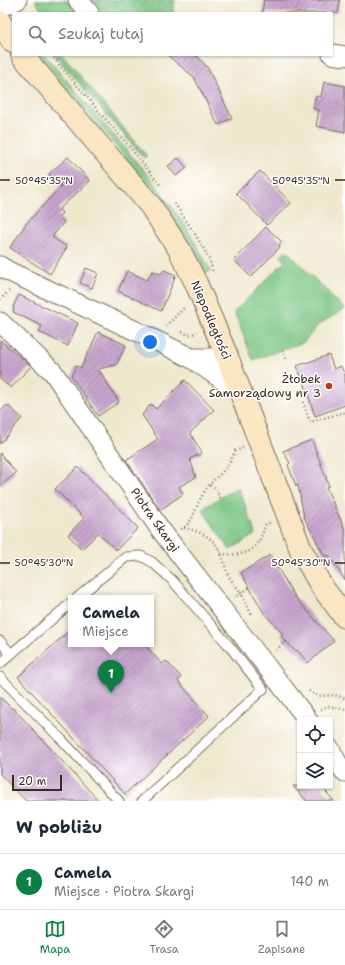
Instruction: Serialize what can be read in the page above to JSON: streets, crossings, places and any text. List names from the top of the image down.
{
  "streets": {
    "street": ["Niepodległości", "Piotra Skargi"]
  },
  "places": ["Żłobek Samorządowy nr 3"],
  "scale_bar": "20 m",
  "page": {
    "search": "Szukaj tutaj",
    "popup": ["Camela", "Miejsce"],
    "pins": "1",
    "scale": "20 m",
    "heading": "W pobliżu",
    "list": [
      {
        "mark": "1",
        "name": "Camela",
        "note": "Miejsce · Piotra Skargi",
        "value": "140 m"
      }
    ],
    "nav": ["Mapa", "Trasa", "Zapisane"]
  },
  "coordinates": ["50°45'35\"N", "50°45'30\"N"]
}
